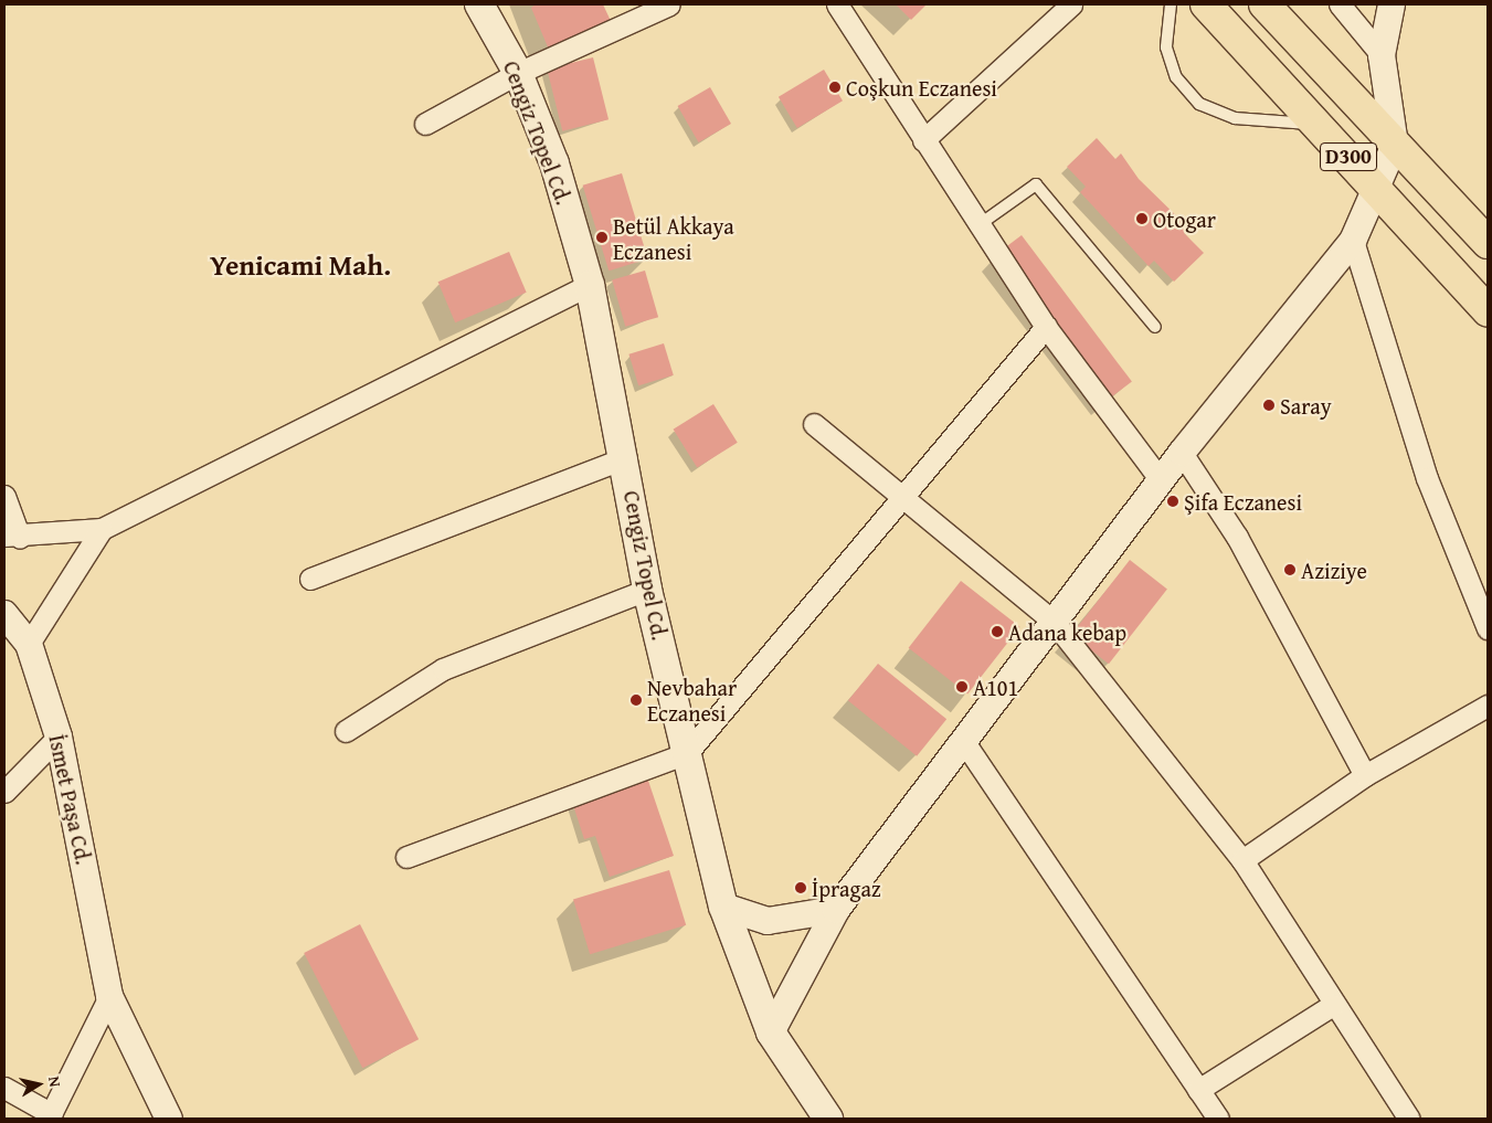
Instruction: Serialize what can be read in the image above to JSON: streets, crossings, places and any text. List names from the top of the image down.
{
  "streets": {
    "highway": ["D300"],
    "main road": ["Cengiz Topel Cd."],
    "street": ["İsmet Paşa Cd."]
  },
  "districts": ["Yenicami Mah."],
  "places": [
    "Coşkun Eczanesi",
    "Otogar",
    "Betül Akkaya Eczanesi",
    "Saray",
    "Şifa Eczanesi",
    "Aziziye",
    "Adana kebap",
    "A101",
    "Nevbahar Eczanesi",
    "İpragaz"
  ],
  "north": "right"
}
